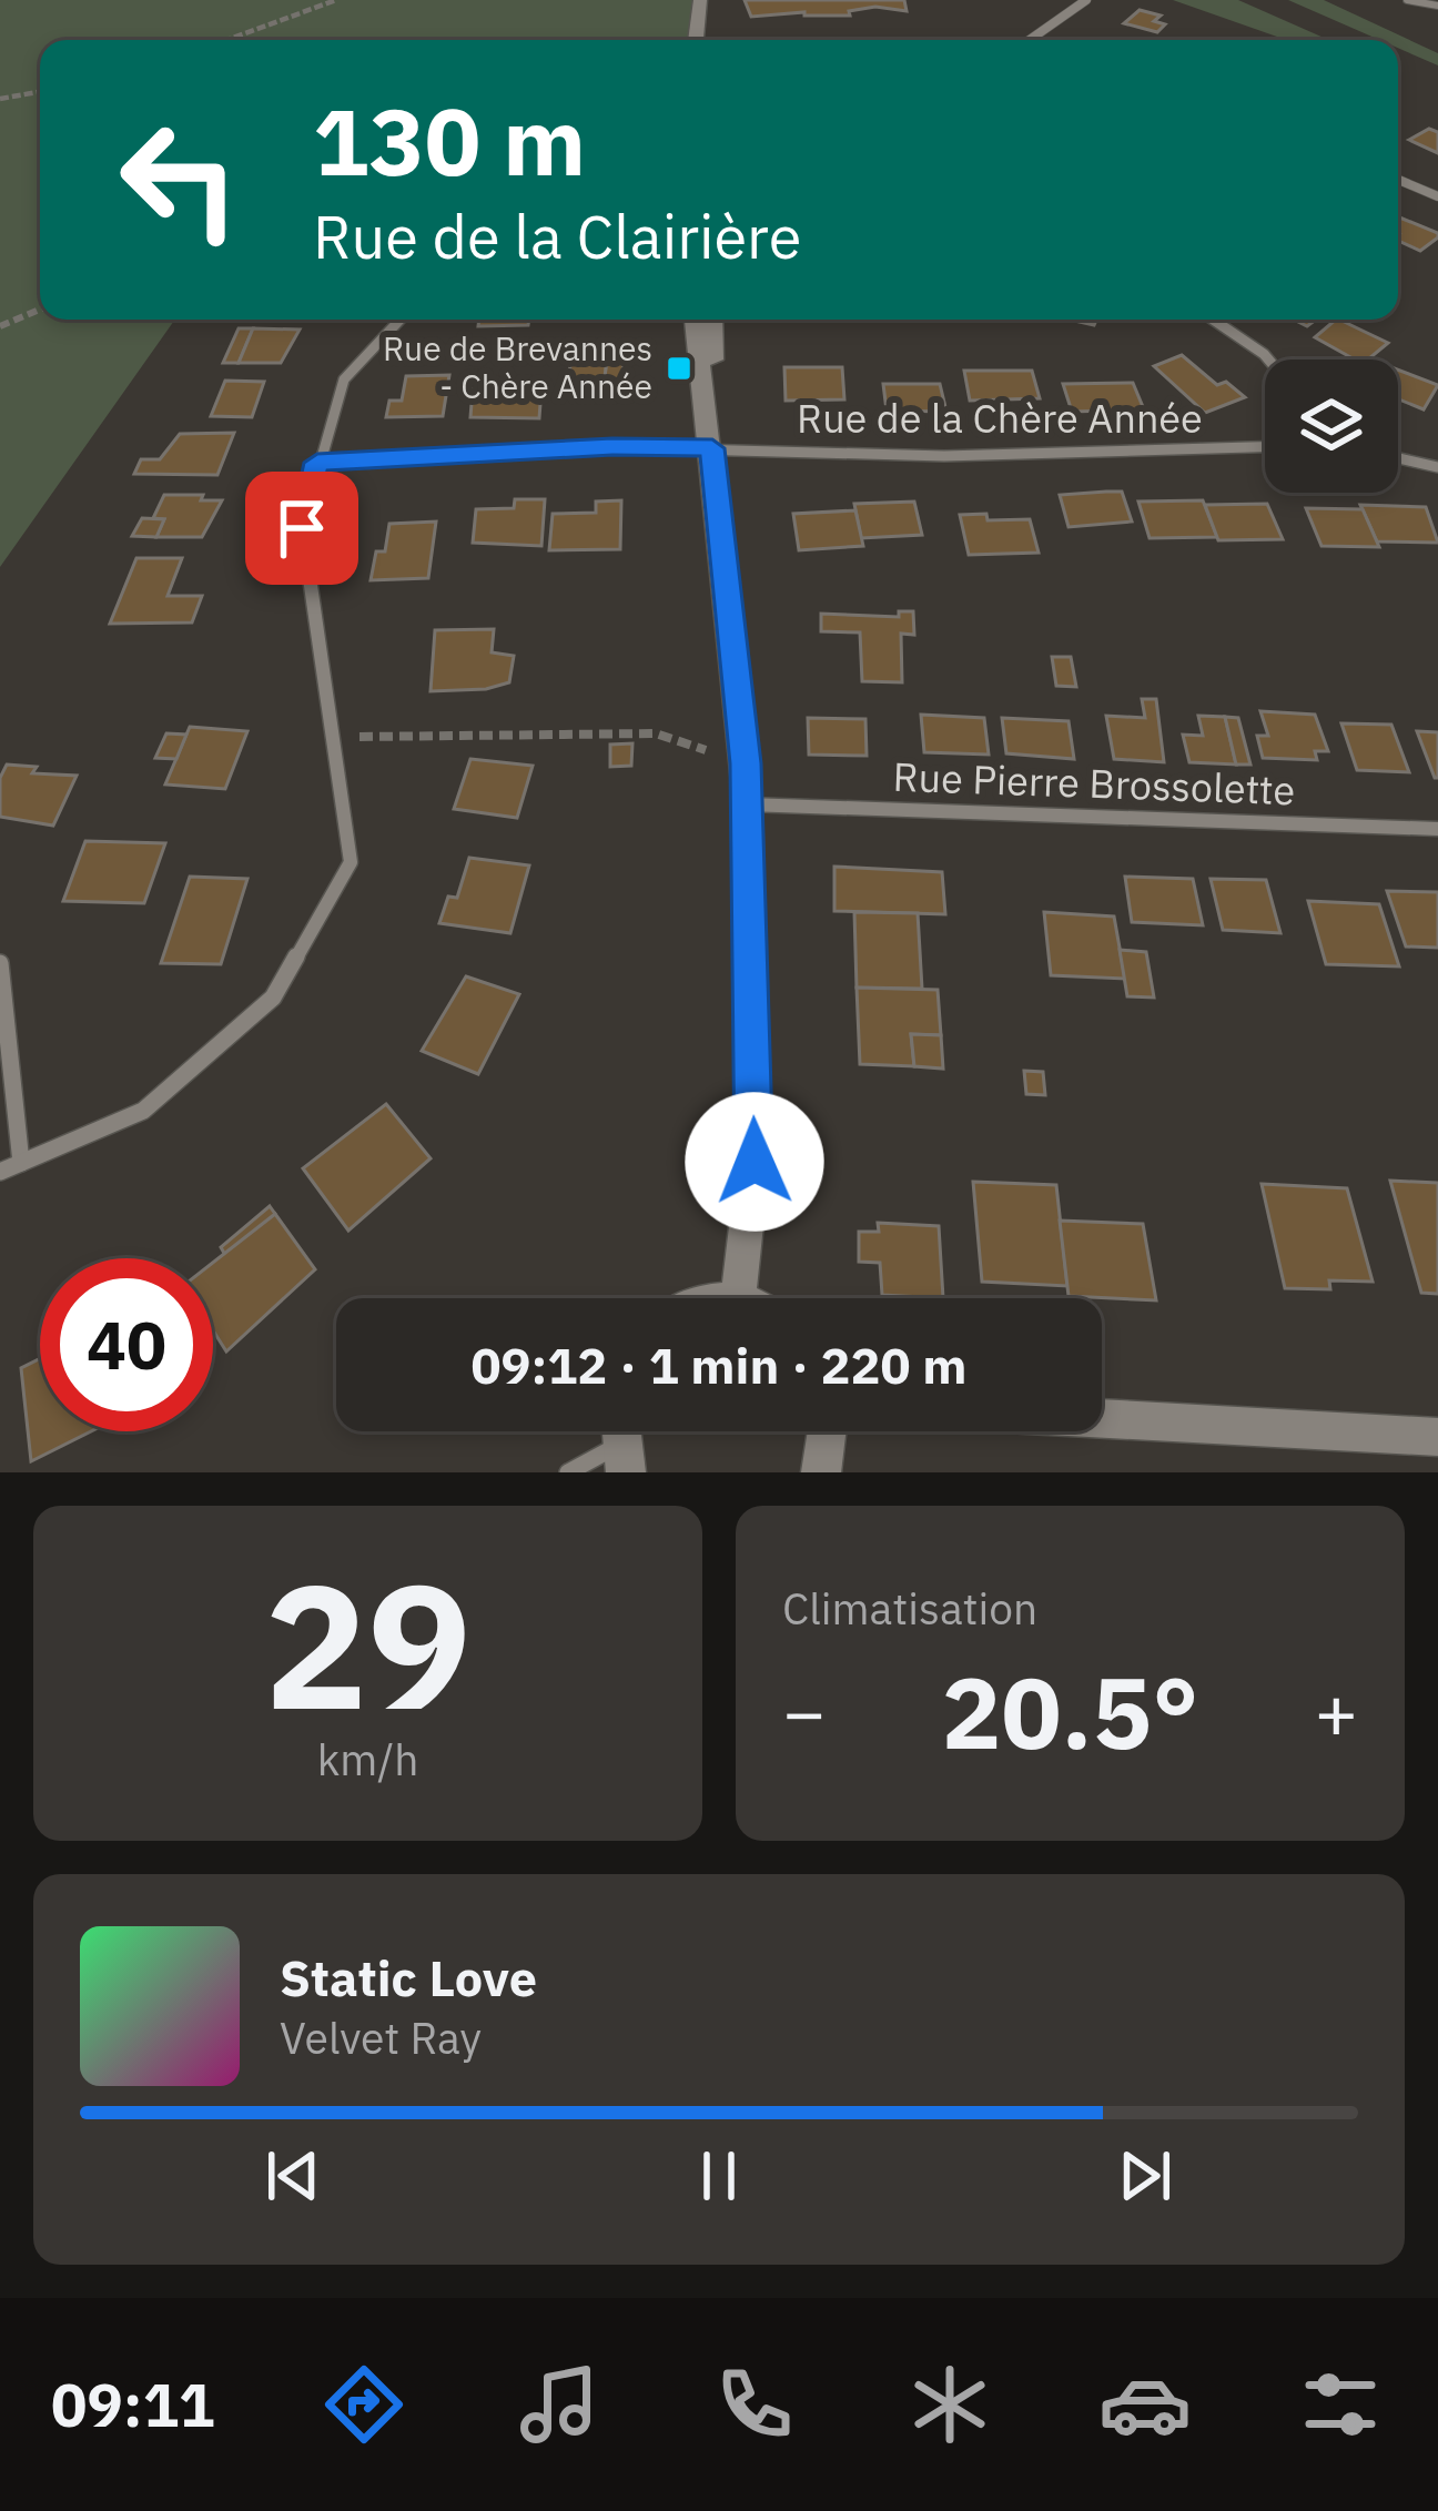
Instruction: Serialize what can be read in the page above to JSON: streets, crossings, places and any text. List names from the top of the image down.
{
  "streets": {
    "street": ["Rue de la Chère Année", "Rue Pierre Brossolette"]
  },
  "places": {
    "transit": ["Rue de Brevannes - Chère Année"]
  },
  "page": {
    "turn": ["130 m", "Rue de la Clairière"],
    "limit": "40",
    "trip": "09:12 · 1 min · 220 m",
    "tile": [
      ["29", "km/h"],
      "Climatisation"
    ],
    "heat": ["−", "20.5°", "+"],
    "song": ["Static Love", "Velvet Ray"],
    "tabs": "09:11"
  }
}
